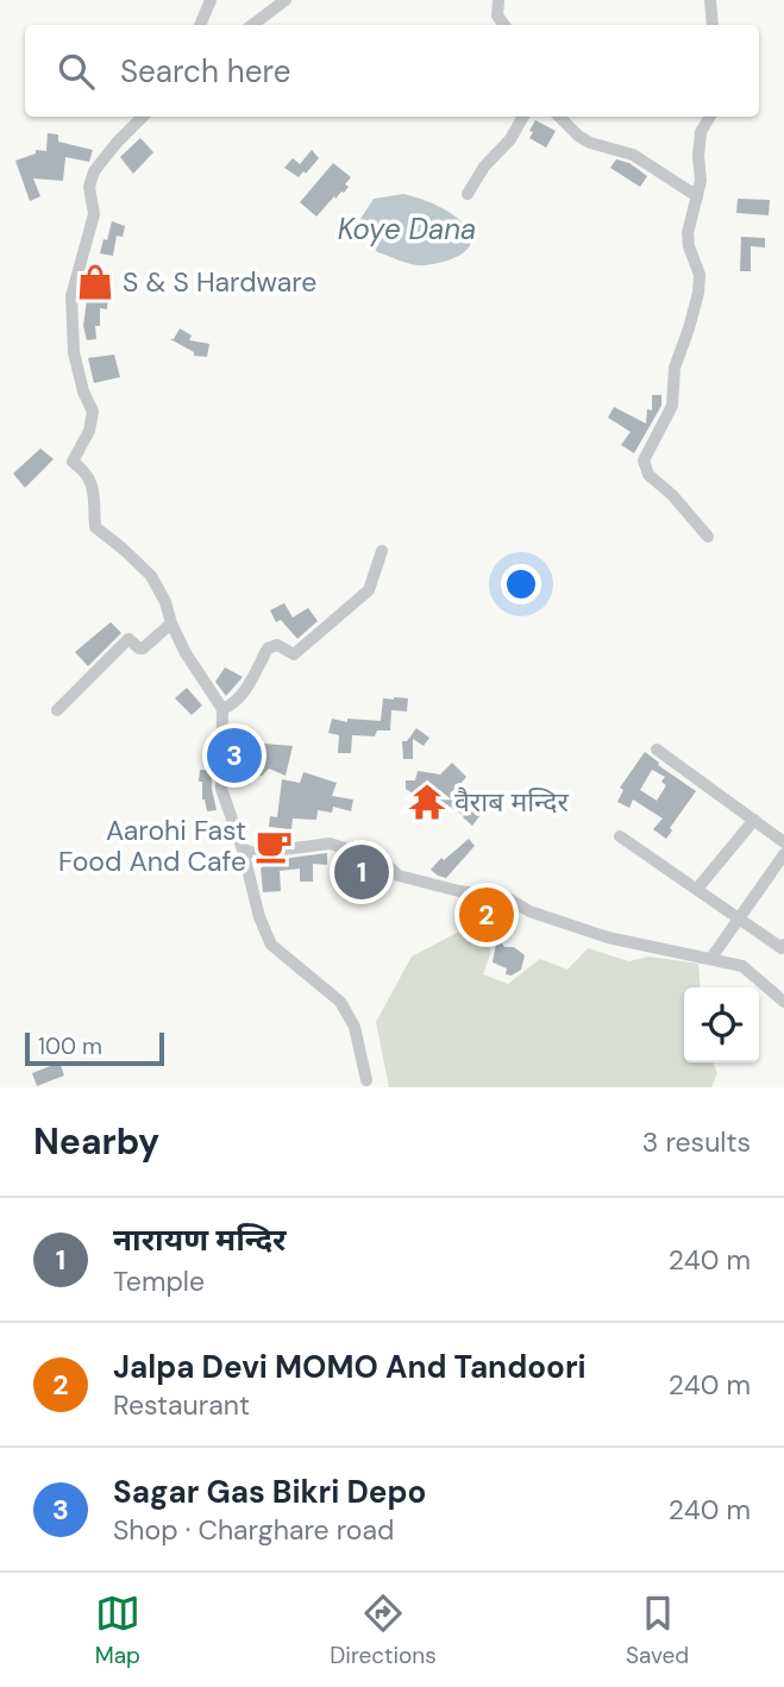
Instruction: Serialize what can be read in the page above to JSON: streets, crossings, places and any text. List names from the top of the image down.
{
  "water": ["Koye Dana"],
  "places": {
    "shop": ["S & S Hardware"],
    "temple": ["वैराब मन्दिर"],
    "cafe": ["Aarohi Fast Food And Cafe"]
  },
  "scale_bar": "100 m",
  "page": {
    "search": "Search here",
    "pins": ["3", "1", "2"],
    "scale": "100 m",
    "heading": ["Nearby", "3 results"],
    "list": [
      {
        "mark": "1",
        "name": "नारायण मन्दिर",
        "note": "Temple",
        "value": "240 m"
      },
      {
        "mark": "2",
        "name": "Jalpa Devi MOMO And Tandoori",
        "note": "Restaurant",
        "value": "240 m"
      },
      {
        "mark": "3",
        "name": "Sagar Gas Bikri Depo",
        "note": "Shop · Charghare road",
        "value": "240 m"
      }
    ],
    "nav": ["Map", "Directions", "Saved"]
  }
}
